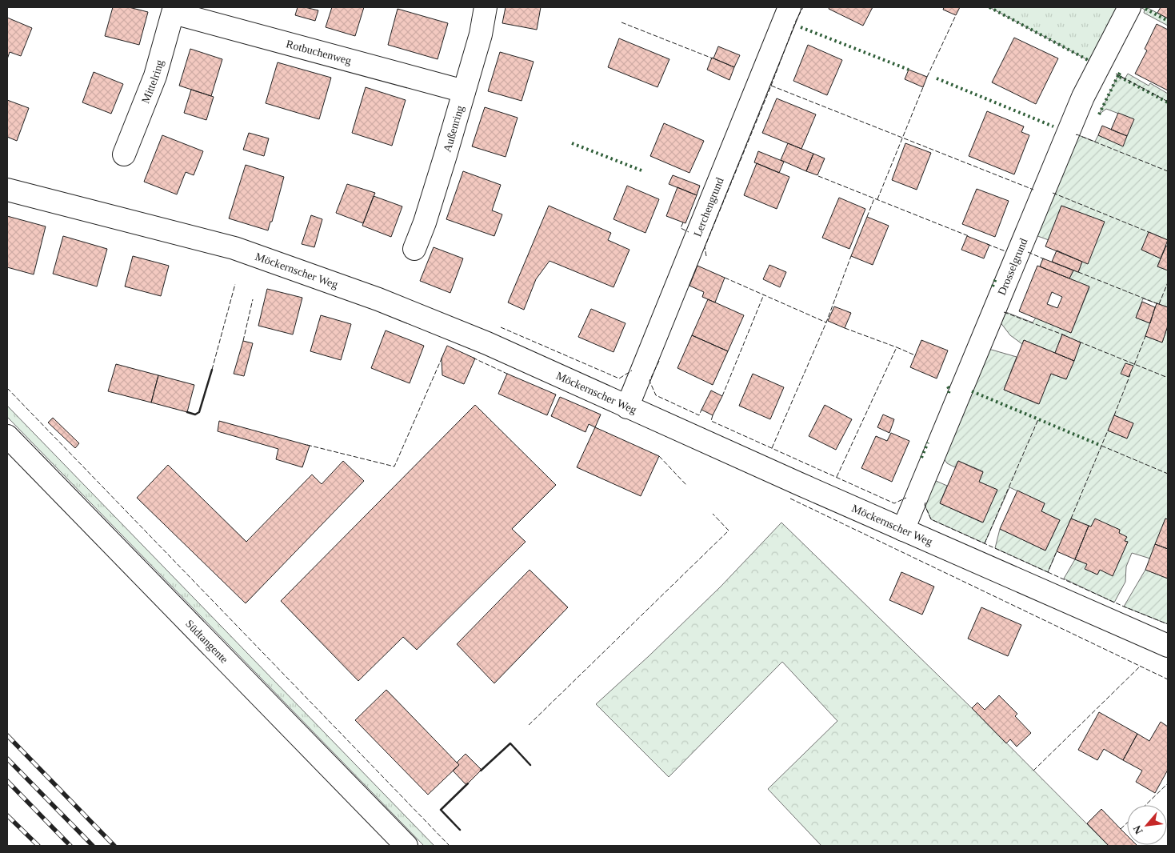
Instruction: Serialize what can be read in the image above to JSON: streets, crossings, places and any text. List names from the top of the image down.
{
  "streets": {
    "street": [
      "Rotbuchenweg",
      "Mittelring",
      "Außenring",
      "Lerchengrund",
      "Drosselgrund",
      "Möckernscher Weg",
      "Südtangente"
    ]
  },
  "crossings": [
    ["Rotbuchenweg", "Mittelring"],
    ["Rotbuchenweg", "Außenring"],
    ["Lerchengrund", "Möckernscher Weg"],
    ["Drosselgrund", "Möckernscher Weg"]
  ],
  "north": "bottom left"
}
